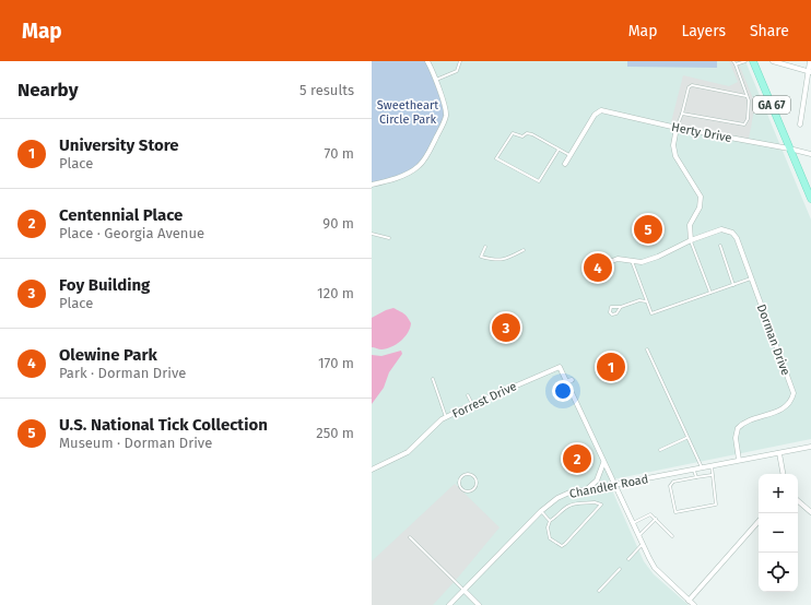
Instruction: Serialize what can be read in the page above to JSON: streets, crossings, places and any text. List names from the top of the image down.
{
  "streets": {
    "main road": ["GA 67"],
    "street": [
      "Herty Drive",
      "Dorman Drive",
      "Forrest Drive",
      "Chandler Road"
    ]
  },
  "crossings": [
    ["GA 67", "Herty Drive"],
    ["Dorman Drive", "Chandler Road"]
  ],
  "parks": ["Sweetheart Circle Park"],
  "page": {
    "header": "Map",
    "nav": ["Map", "Layers", "Share"],
    "heading": ["Nearby", "5 results"],
    "list": [
      {
        "mark": "1",
        "name": "University Store",
        "note": "Place",
        "value": "70 m"
      },
      {
        "mark": "2",
        "name": "Centennial Place",
        "note": "Place · Georgia Avenue",
        "value": "90 m"
      },
      {
        "mark": "3",
        "name": "Foy Building",
        "note": "Place",
        "value": "120 m"
      },
      {
        "mark": "4",
        "name": "Olewine Park",
        "note": "Park · Dorman Drive",
        "value": "170 m"
      },
      {
        "mark": "5",
        "name": "U.S. National Tick Collection",
        "note": "Museum · Dorman Drive",
        "value": "250 m"
      }
    ],
    "pins": [
      "5",
      "4",
      "3",
      "1",
      "2"
    ],
    "map_buttons": ["+", "−"]
  }
}
